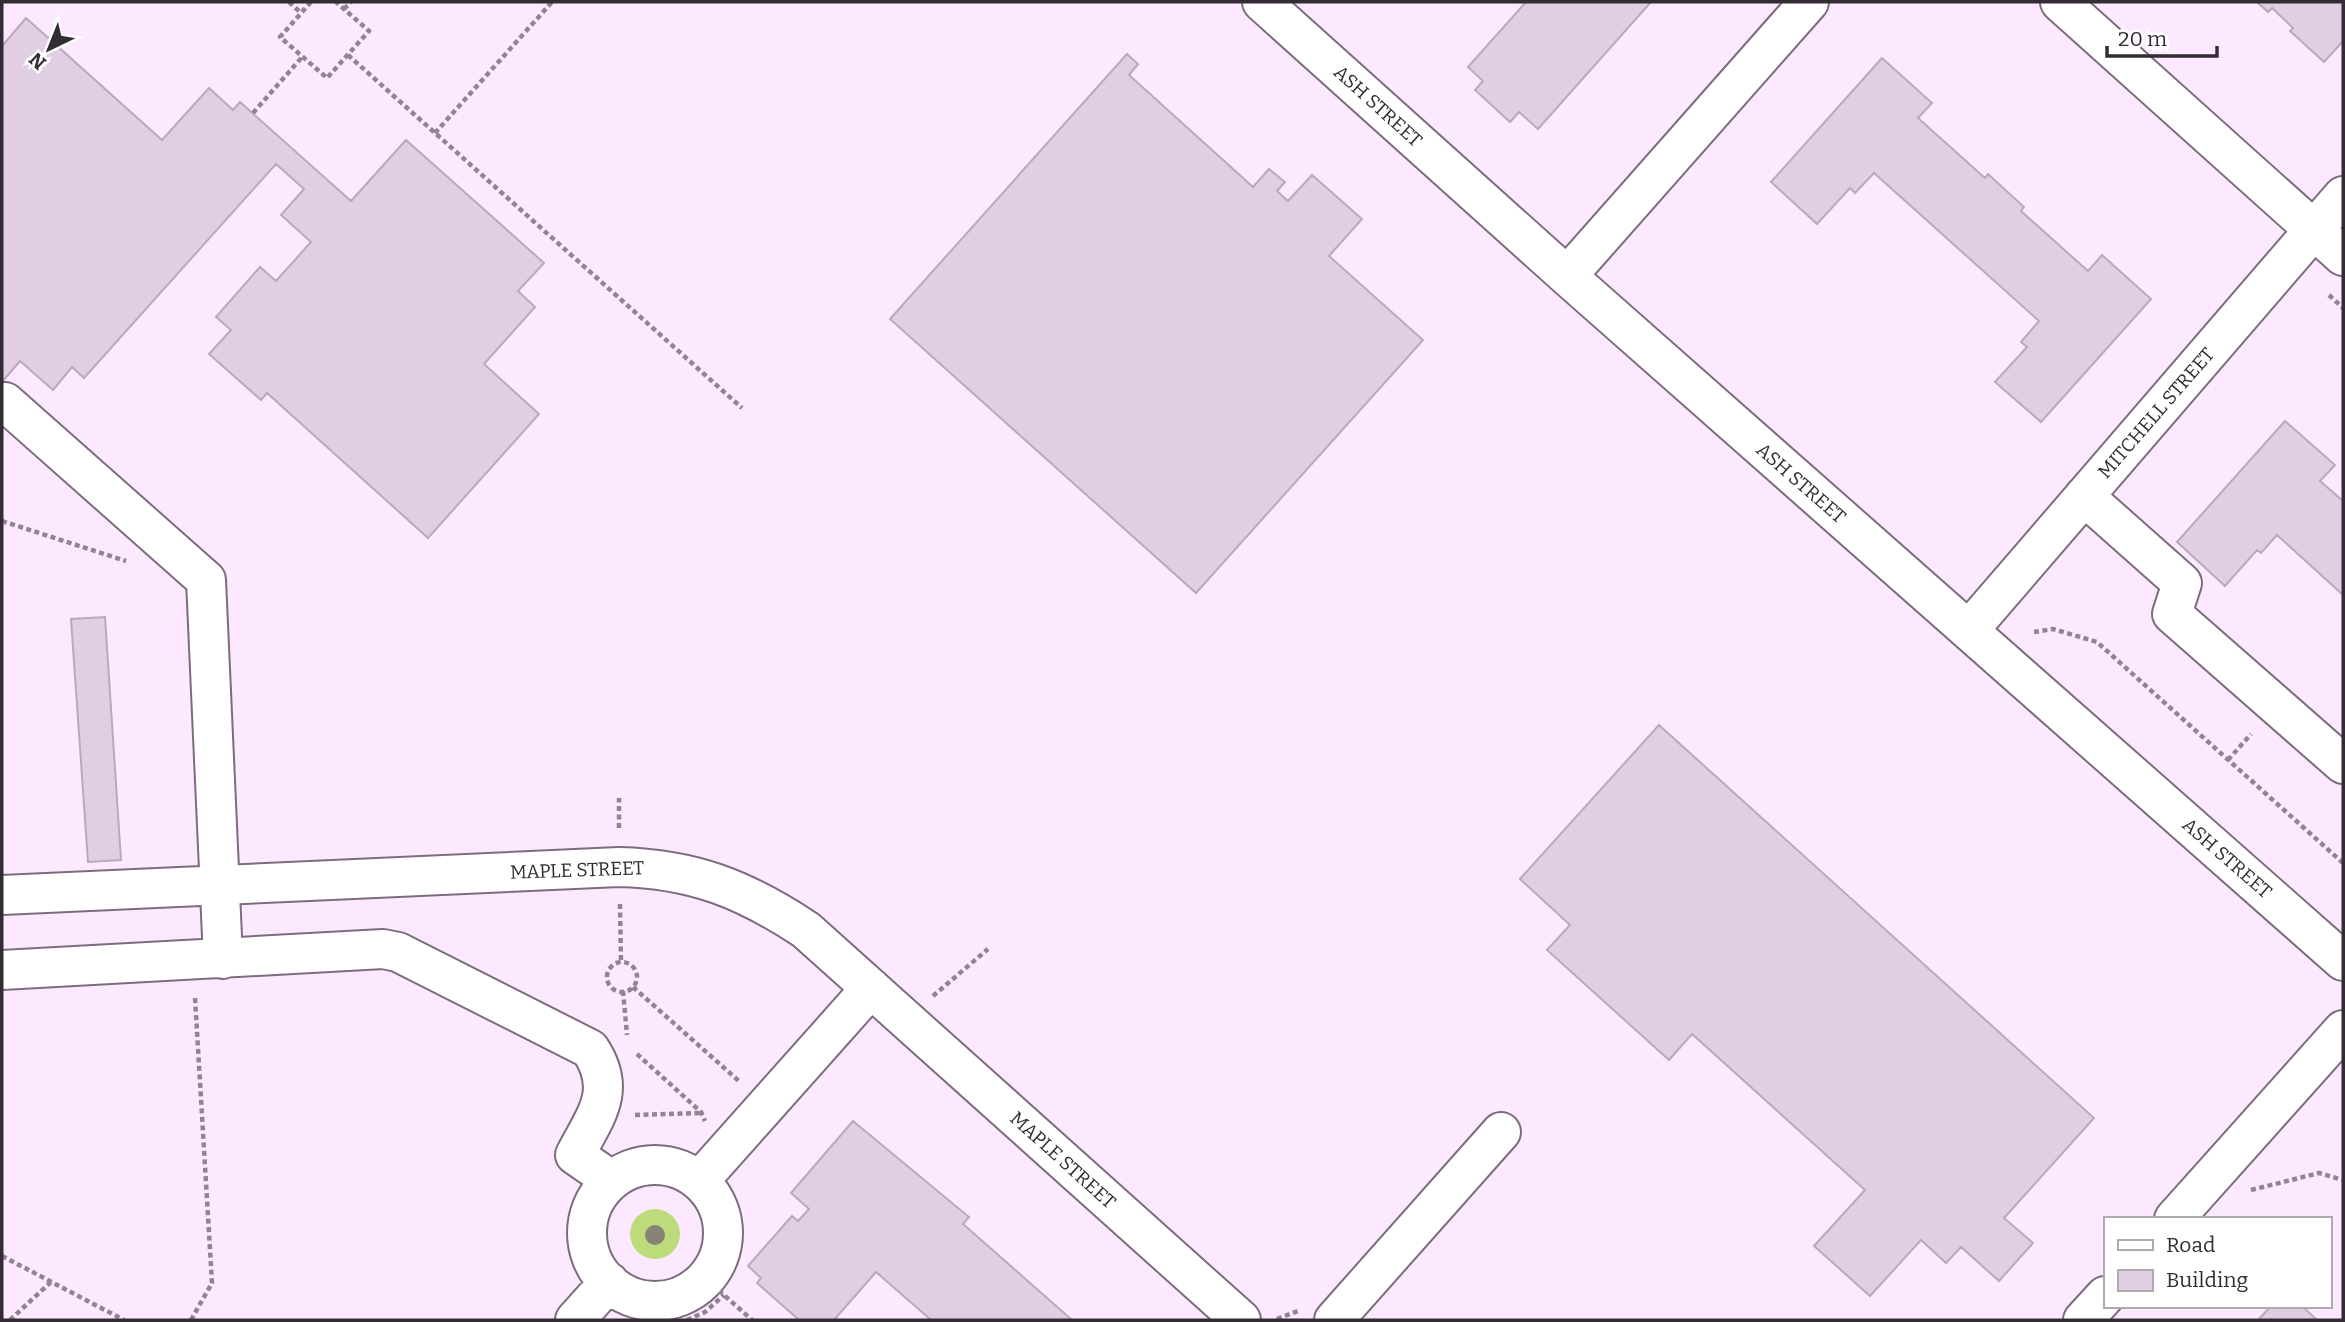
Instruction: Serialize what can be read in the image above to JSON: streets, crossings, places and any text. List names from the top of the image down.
{
  "streets": {
    "street": ["ASH STREET", "MITCHELL STREET", "MAPLE STREET"]
  },
  "crossings": [
    ["ASH STREET", "MITCHELL STREET"]
  ],
  "legend": ["Road", "Building"],
  "scale_bar": "20 m",
  "north": "bottom left"
}
